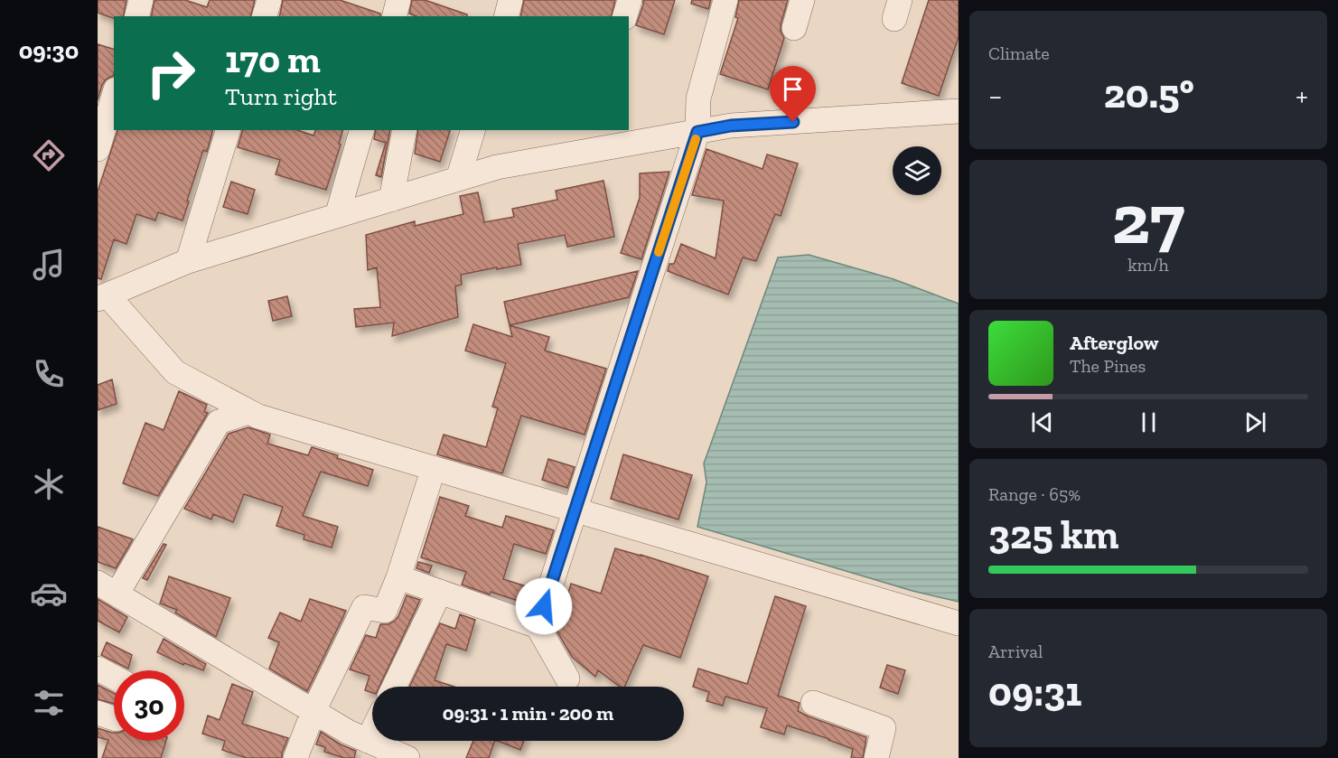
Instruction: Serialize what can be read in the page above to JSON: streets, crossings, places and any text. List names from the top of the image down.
{
  "page": {
    "tabs": "09:30",
    "tile": [
      "Climate",
      ["27", "km/h"],
      ["Range · 65%", "325 km"],
      ["Arrival", "09:31"]
    ],
    "turn": ["170 m", "Turn right"],
    "heat": ["−", "20.5°", "+"],
    "song": ["Afterglow", "The Pines"],
    "limit": "30",
    "trip": "09:31 · 1 min · 200 m"
  }
}
